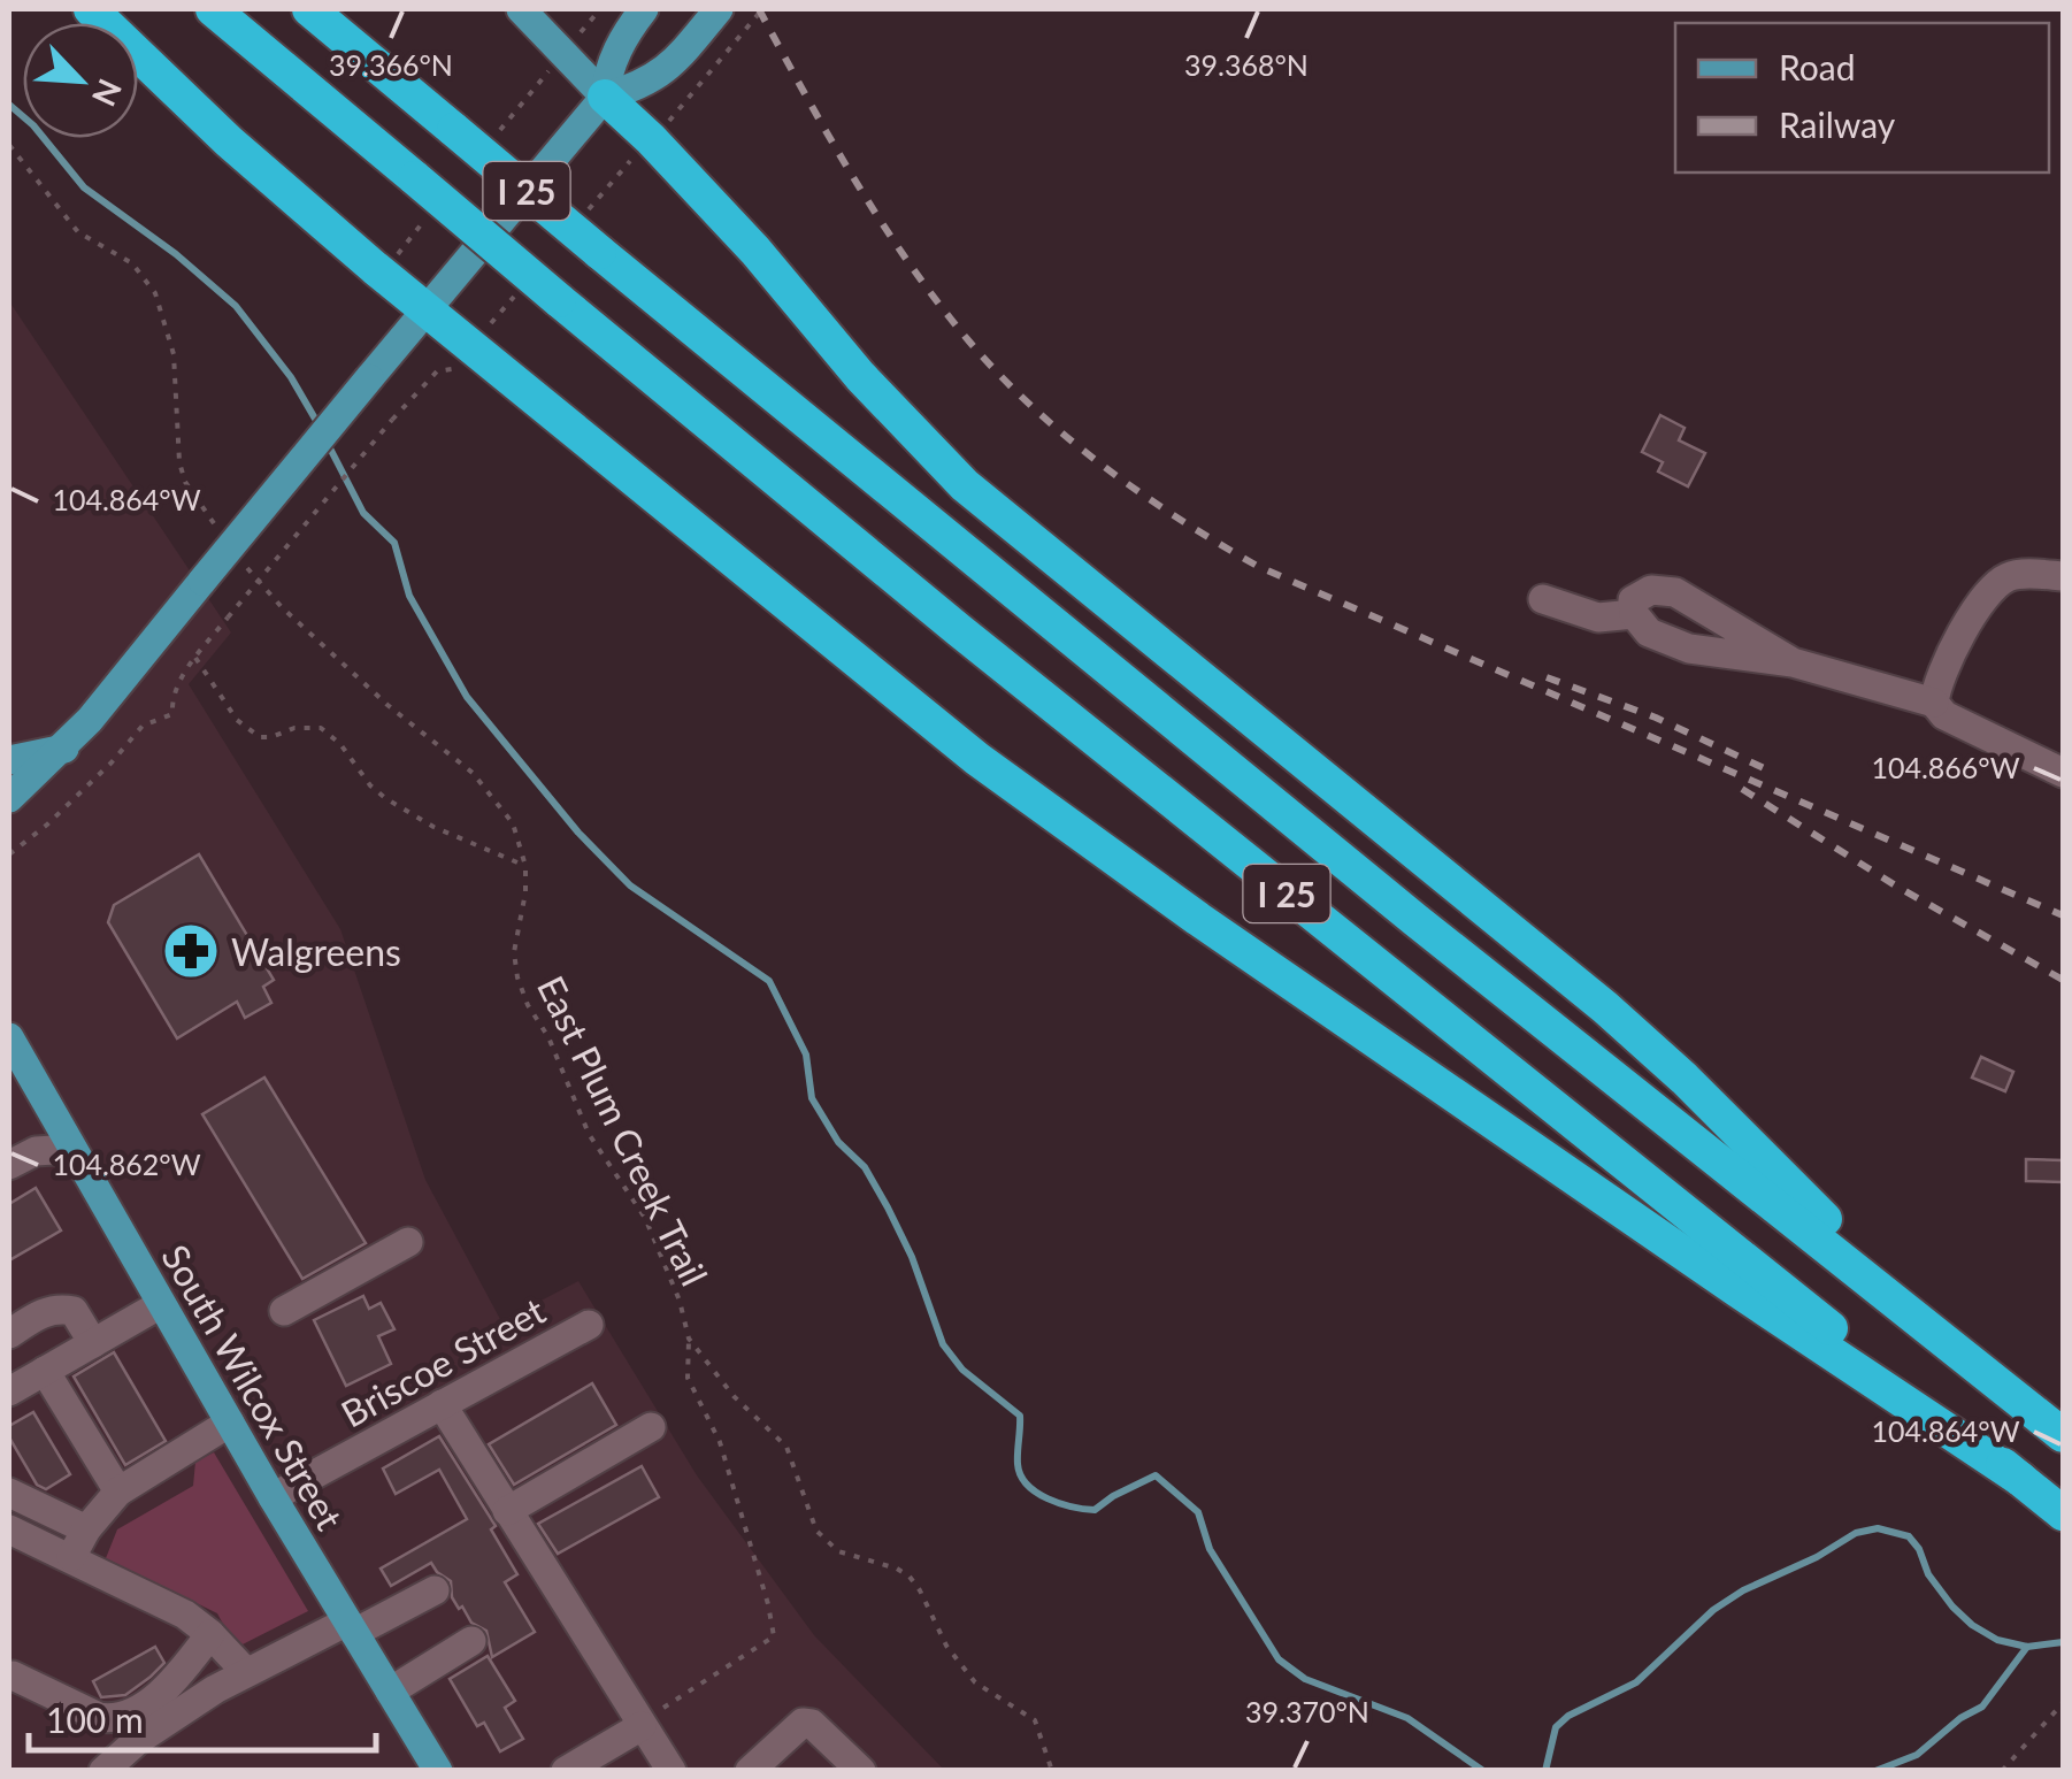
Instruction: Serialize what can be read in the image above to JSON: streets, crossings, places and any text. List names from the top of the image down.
{
  "streets": {
    "highway": ["I 25"],
    "main road": ["South Wilcox Street"],
    "street": ["Briscoe Street"],
    "path": ["East Plum Creek Trail"]
  },
  "crossings": [
    ["Briscoe Street", "South Wilcox Street"]
  ],
  "places": {
    "pharmacy": ["Walgreens"]
  },
  "legend": ["Road", "Railway"],
  "scale_bar": "100 m",
  "north": "bottom right",
  "coordinates": [
    "39.366°N",
    "39.368°N",
    "104.864°W",
    "104.866°W",
    "104.862°W",
    "39.370°N"
  ]
}
